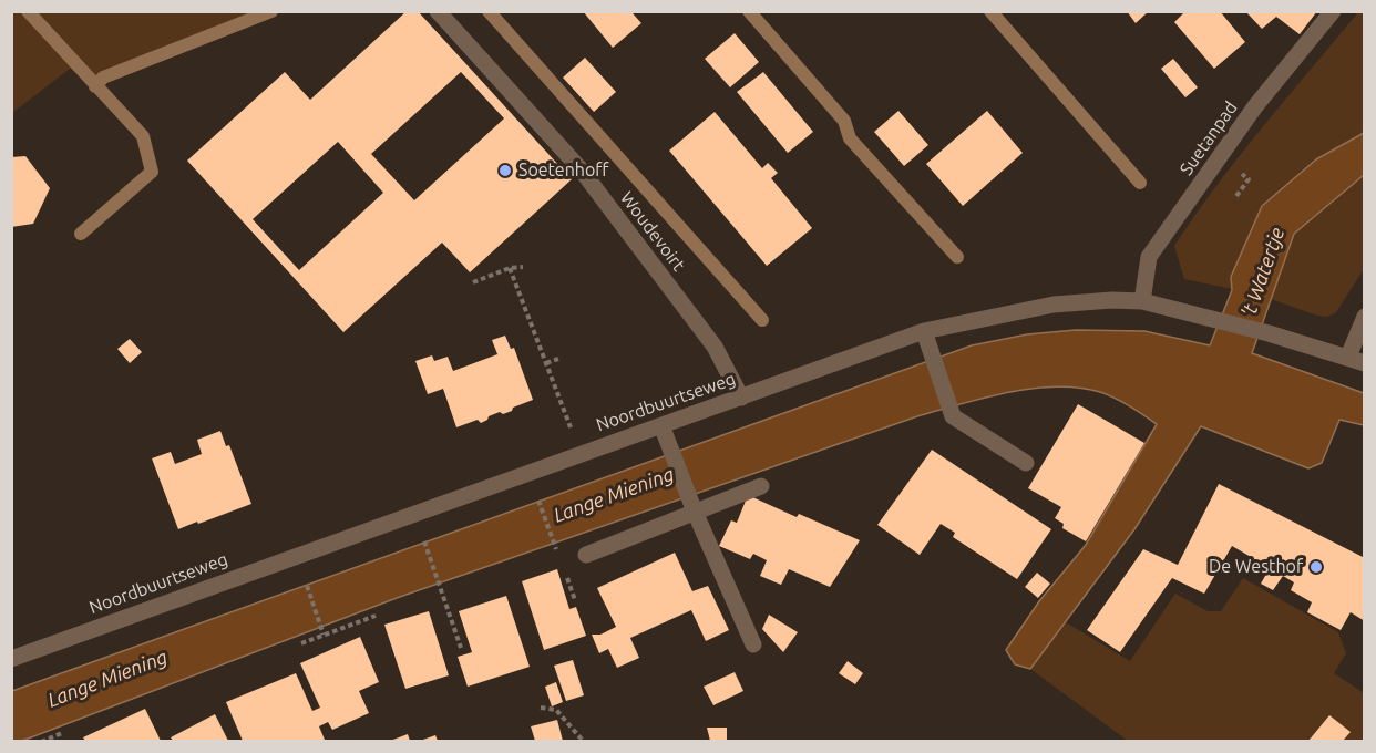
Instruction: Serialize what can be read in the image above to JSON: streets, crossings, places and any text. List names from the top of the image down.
{
  "streets": {
    "street": ["Suetanpad", "Woudevoirt", "Noordbuurtseweg"]
  },
  "crossings": [
    ["Suetanpad", "Noordbuurtseweg"],
    ["Woudevoirt", "Noordbuurtseweg"]
  ],
  "water": ["'t Watertje", "Lange Miening"],
  "places": ["Soetenhoff", "De Westhof"]
}
